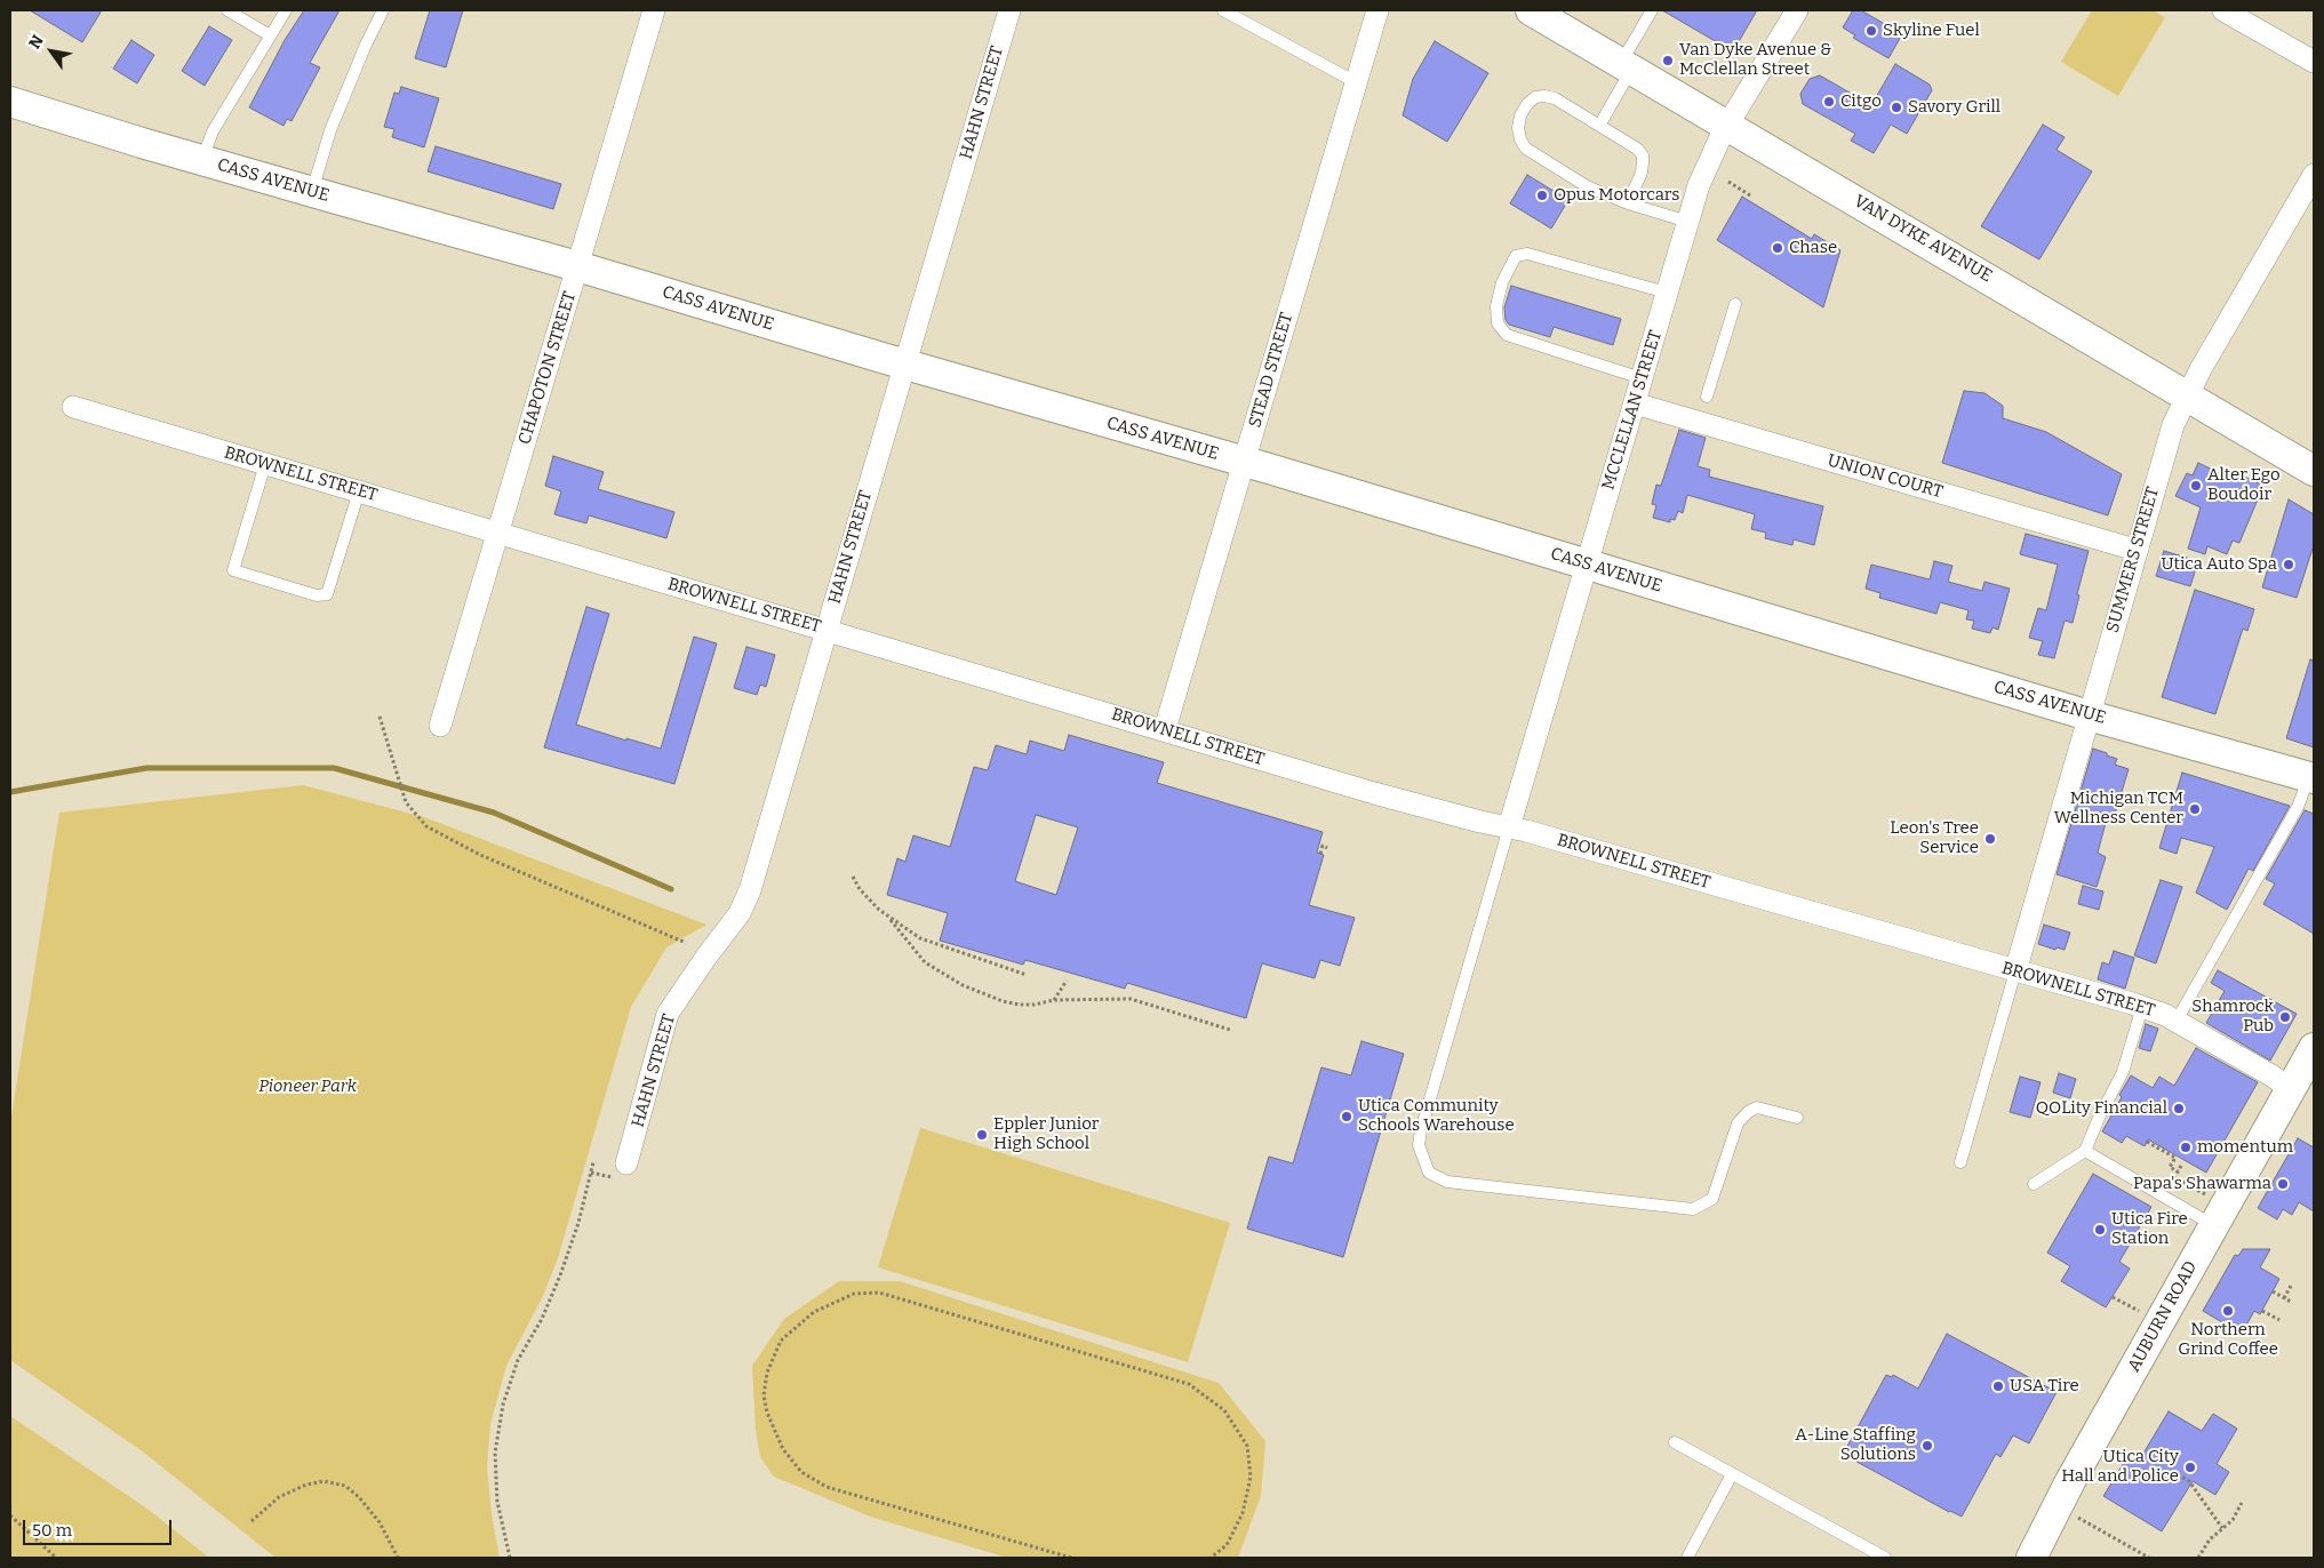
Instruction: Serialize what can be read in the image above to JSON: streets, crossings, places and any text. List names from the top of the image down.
{
  "streets": {
    "street": [
      "HAHN STREET",
      "CASS AVENUE",
      "VAN DYKE AVENUE",
      "CHAPOTON STREET",
      "STEAD STREET",
      "MCCLELLAN STREET",
      "BROWNELL STREET",
      "UNION COURT",
      "SUMMERS STREET",
      "AUBURN ROAD"
    ]
  },
  "crossings": [
    ["HAHN STREET", "CASS AVENUE"],
    ["HAHN STREET", "BROWNELL STREET"],
    ["CASS AVENUE", "CHAPOTON STREET"],
    ["CASS AVENUE", "STEAD STREET"],
    ["CASS AVENUE", "MCCLELLAN STREET"],
    ["CASS AVENUE", "SUMMERS STREET"],
    ["VAN DYKE AVENUE", "MCCLELLAN STREET"],
    ["VAN DYKE AVENUE", "SUMMERS STREET"],
    ["CHAPOTON STREET", "BROWNELL STREET"],
    ["STEAD STREET", "BROWNELL STREET"],
    ["MCCLELLAN STREET", "BROWNELL STREET"],
    ["MCCLELLAN STREET", "UNION COURT"],
    ["BROWNELL STREET", "SUMMERS STREET"],
    ["BROWNELL STREET", "AUBURN ROAD"],
    ["UNION COURT", "SUMMERS STREET"]
  ],
  "parks": ["Pioneer Park"],
  "places": [
    "Skyline Fuel",
    "Van Dyke Avenue & McClellan Street",
    "Citgo",
    "Savory Grill",
    "Opus Motorcars",
    "Chase",
    "Alter Ego Boudoir",
    "Utica Auto Spa",
    "Michigan TCM Wellness Center",
    "Leon's Tree Service",
    "Shamrock Pub",
    "QOLity Financial",
    "Utica Community Schools Warehouse",
    "Eppler Junior High School",
    "momentum",
    "Papa's Shawarma",
    "Utica Fire Station",
    "Northern Grind Coffee",
    "USA Tire",
    "A-Line Staffing Solutions",
    "Utica City Hall and Police"
  ],
  "scale_bar": "50 m",
  "north": "top left"
}
